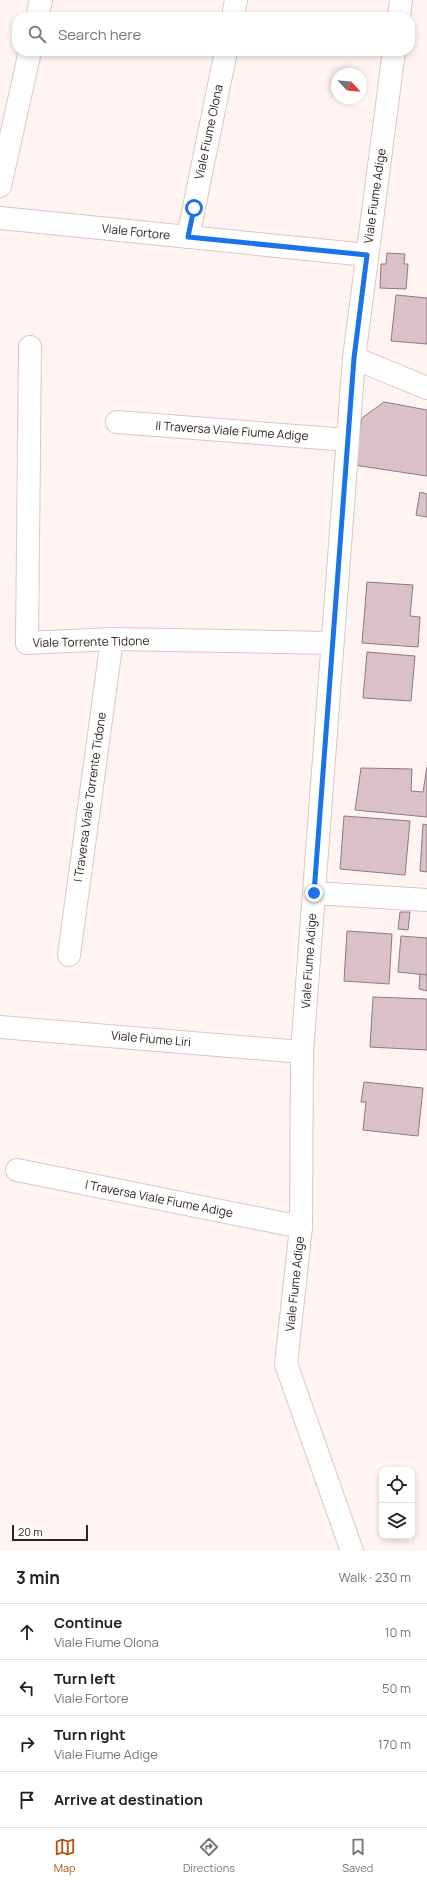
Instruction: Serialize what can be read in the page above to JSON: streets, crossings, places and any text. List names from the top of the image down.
{
  "streets": {
    "street": [
      "Viale Fiume Olona",
      "Viale Fiume Adige",
      "Viale Fortore",
      "II Traversa Viale Fiume Adige",
      "Viale Torrente Tidone",
      "I Traversa Viale Torrente Tidone",
      "Viale Fiume Liri",
      "I Traversa Viale Fiume Adige"
    ]
  },
  "crossings": [
    ["Viale Fiume Olona", "Viale Fortore"],
    ["Viale Fiume Adige", "Viale Fortore"],
    ["Viale Fiume Adige", "II Traversa Viale Fiume Adige"],
    ["Viale Fiume Adige", "Viale Torrente Tidone"],
    ["Viale Fiume Adige", "Viale Fiume Liri"],
    ["Viale Fiume Adige", "I Traversa Viale Fiume Adige"],
    ["Viale Torrente Tidone", "I Traversa Viale Torrente Tidone"]
  ],
  "scale_bar": "20 m",
  "north": "bottom right",
  "page": {
    "search": "Search here",
    "scale": "20 m",
    "heading": ["3 min", "Walk · 230 m"],
    "list": [
      ["Continue", "Viale Fiume Olona", "10 m"],
      ["Turn left", "Viale Fortore", "50 m"],
      ["Turn right", "Viale Fiume Adige", "170 m"],
      "Arrive at destination"
    ],
    "nav": ["Map", "Directions", "Saved"]
  }
}
